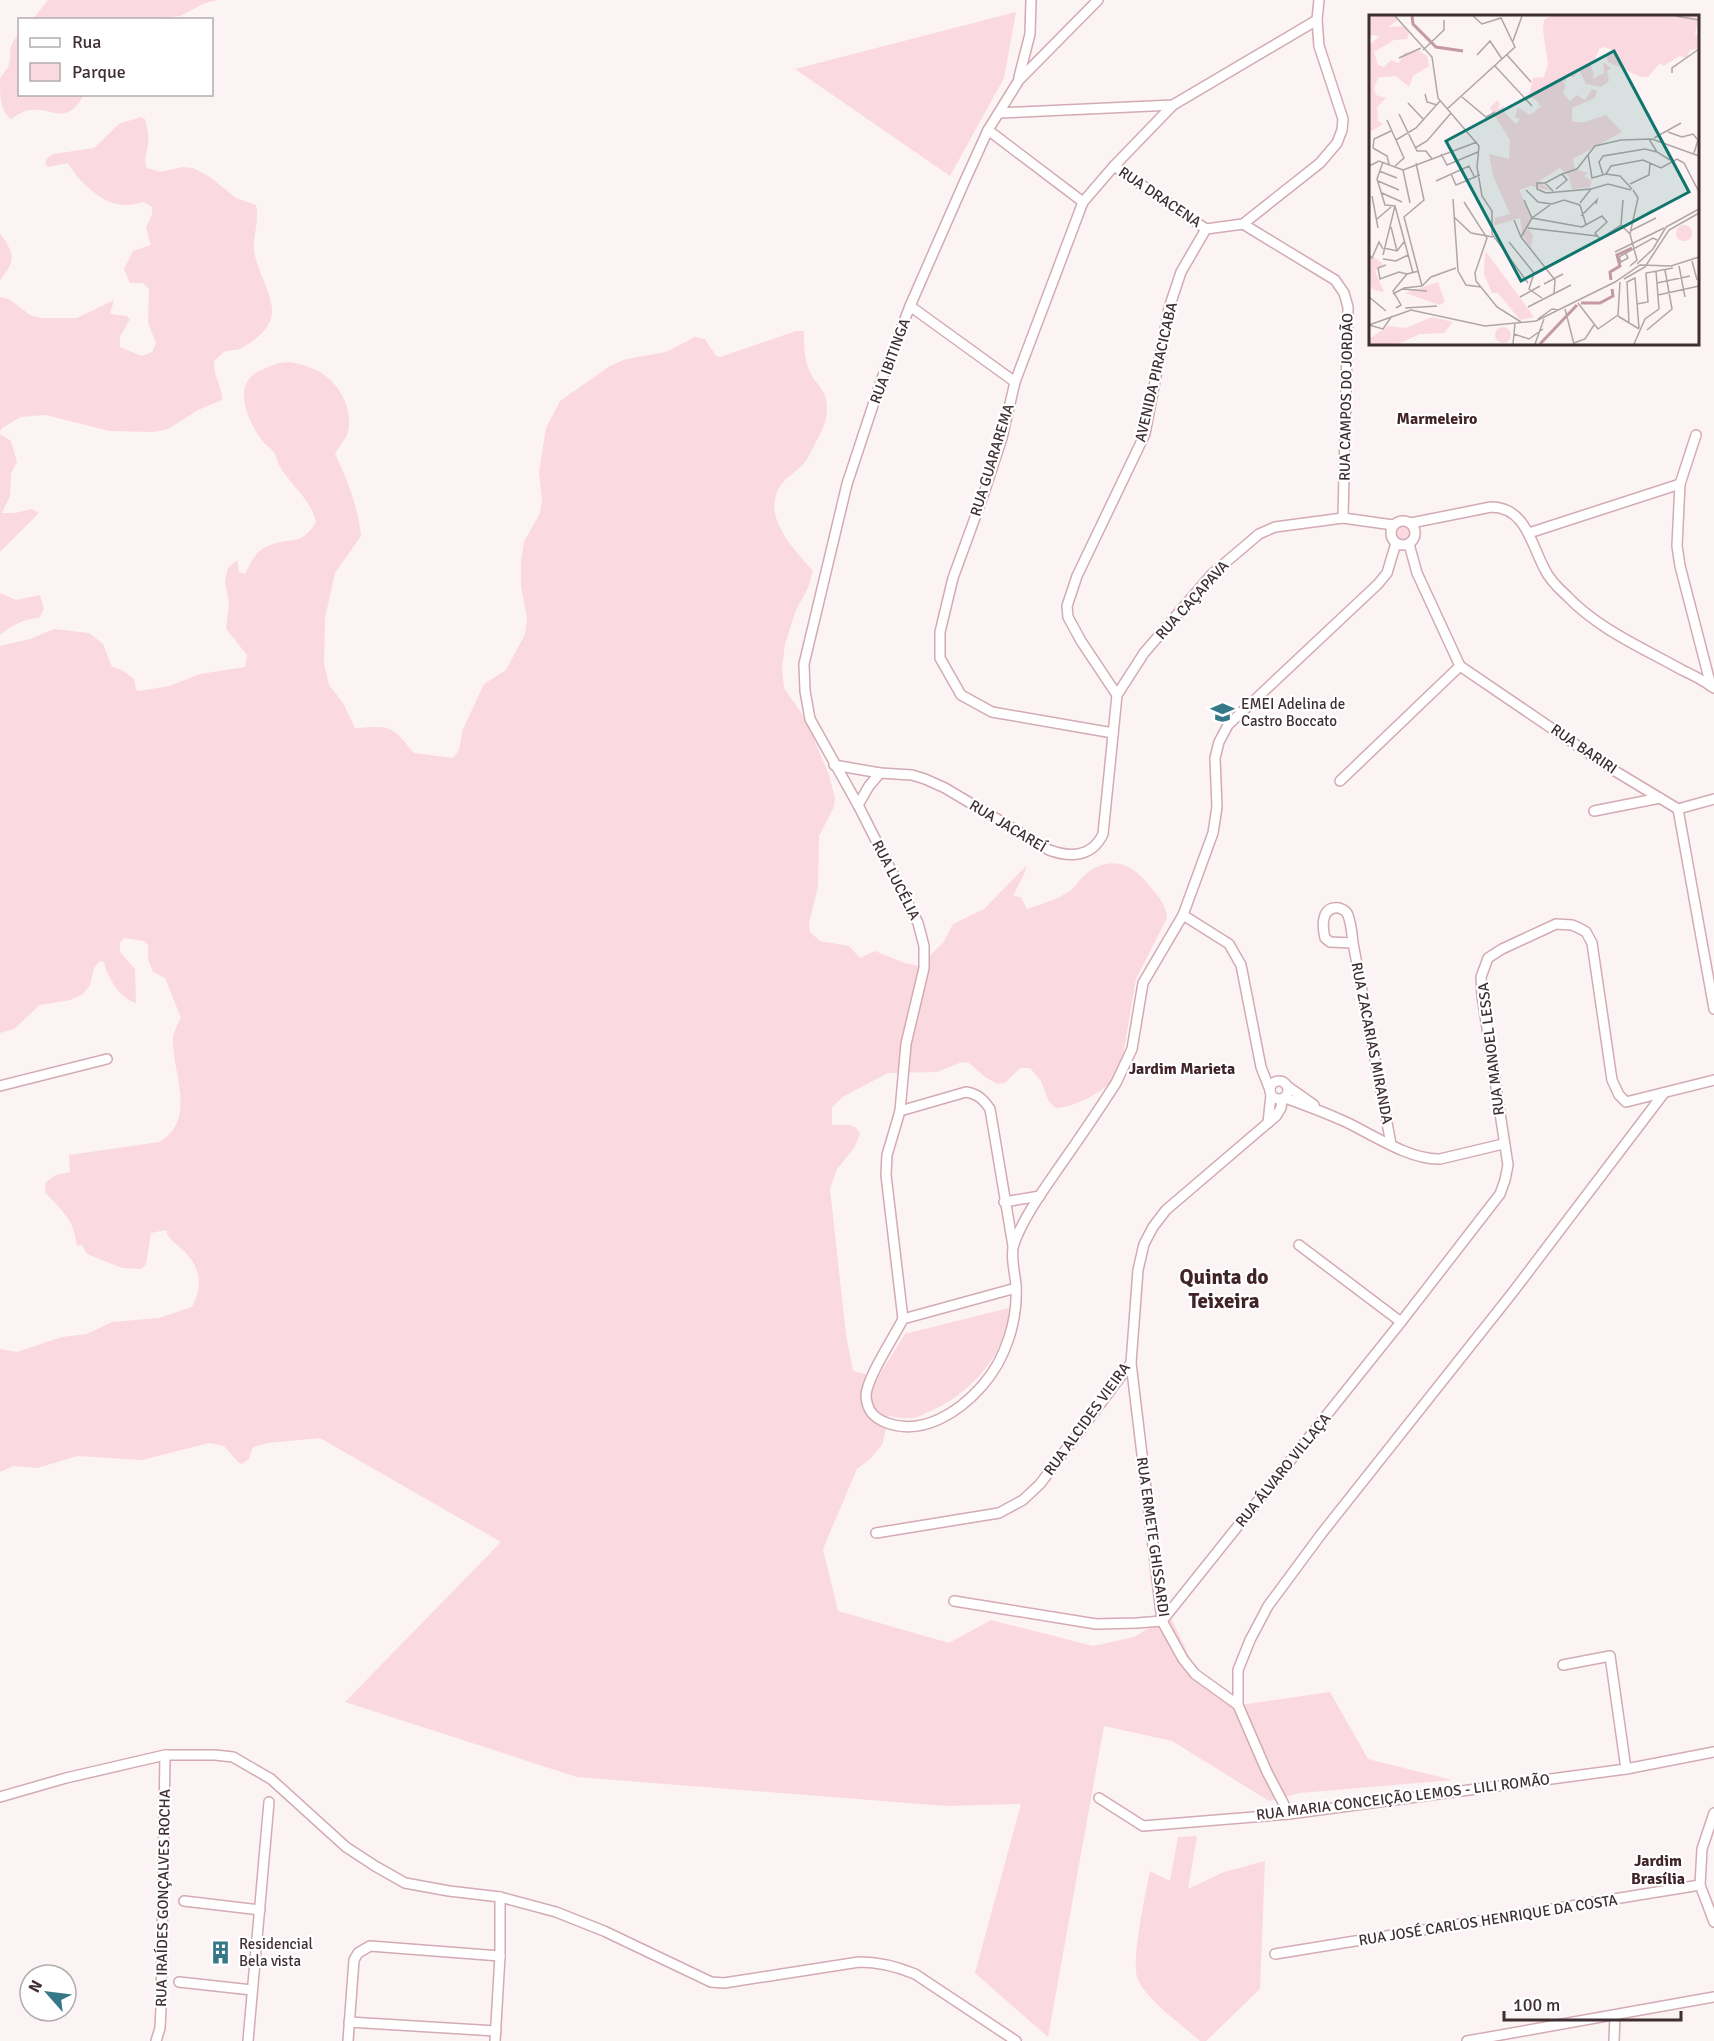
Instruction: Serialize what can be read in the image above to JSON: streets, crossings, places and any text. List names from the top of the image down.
{
  "streets": {
    "street": [
      "RUA DRACENA",
      "RUA IBITINGA",
      "AVENIDA PIRACICABA",
      "RUA CAMPOS DO JORDÃO",
      "RUA GUARAREMA",
      "RUA CAÇAPAVA",
      "RUA BARIRI",
      "RUA JACAREÍ",
      "RUA LUCÉLIA",
      "RUA ZACARIAS MIRANDA",
      "RUA MANOEL LESSA",
      "RUA ALCIDES VIEIRA",
      "RUA ÁLVARO VILLAÇA",
      "RUA ERMETE GHISSARDI",
      "RUA MARIA CONCEIÇÃO LEMOS - LILI ROMÃO",
      "RUA IRAÍDES GONÇALVES ROCHA",
      "RUA JOSÉ CARLOS HENRIQUE DA COSTA"
    ]
  },
  "crossings": [
    ["RUA DRACENA", "AVENIDA PIRACICABA"],
    ["RUA DRACENA", "RUA GUARAREMA"],
    ["RUA IBITINGA", "RUA JACAREÍ"],
    ["RUA IBITINGA", "RUA LUCÉLIA"],
    ["AVENIDA PIRACICABA", "RUA CAÇAPAVA"],
    ["RUA CAMPOS DO JORDÃO", "RUA CAÇAPAVA"],
    ["RUA GUARAREMA", "RUA CAÇAPAVA"],
    ["RUA GUARAREMA", "RUA JACAREÍ"],
    ["RUA CAÇAPAVA", "RUA JACAREÍ"],
    ["RUA JACAREÍ", "RUA LUCÉLIA"],
    ["RUA MANOEL LESSA", "RUA ÁLVARO VILLAÇA"],
    ["RUA ALCIDES VIEIRA", "RUA ERMETE GHISSARDI"],
    ["RUA ÁLVARO VILLAÇA", "RUA ERMETE GHISSARDI"]
  ],
  "districts": [
    "Marmeleiro",
    "Jardim Marieta",
    "Quinta do Teixeira",
    "Jardim Brasília"
  ],
  "places": {
    "school or university": ["EMEI Adelina de Castro Boccato"],
    "building": ["Residencial Bela vista"]
  },
  "legend": ["Rua", "Parque"],
  "scale_bar": "100 m",
  "north": "top left"
}
